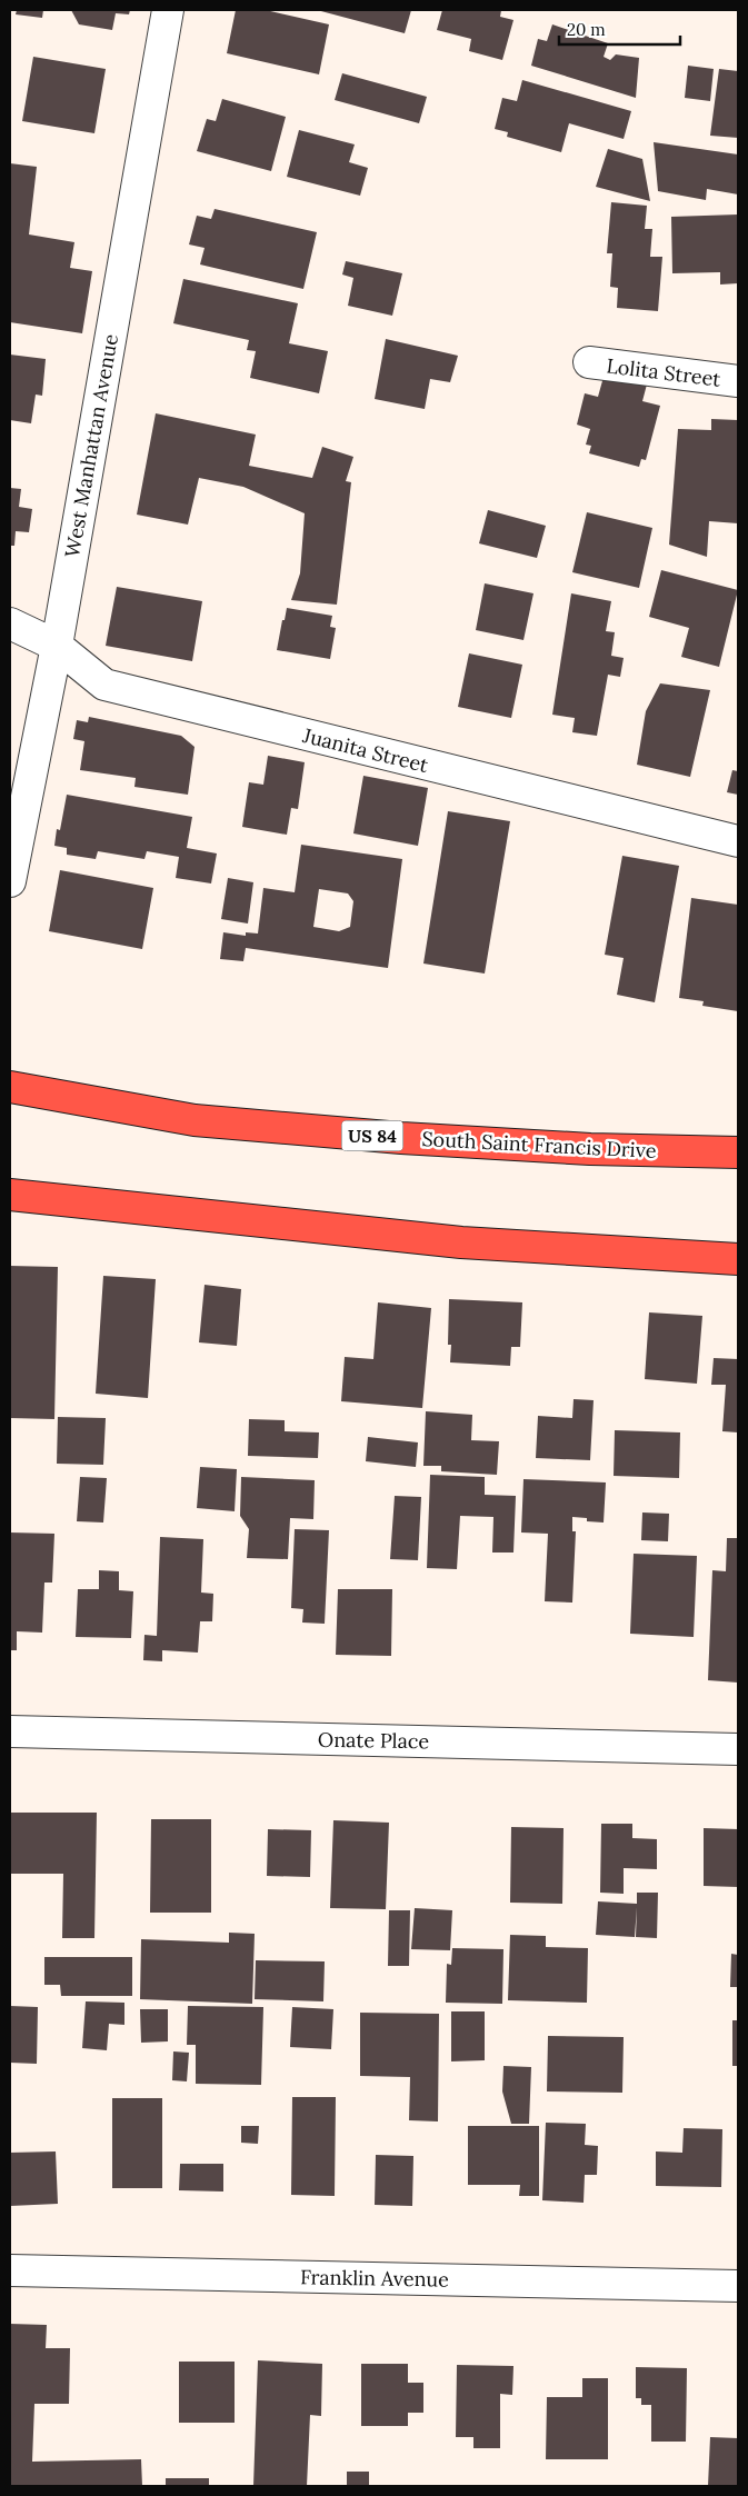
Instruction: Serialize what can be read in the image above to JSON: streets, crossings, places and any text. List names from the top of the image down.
{
  "streets": {
    "highway": ["US 84", "South Saint Francis Drive"],
    "street": [
      "Lolita Street",
      "West Manhattan Avenue",
      "Juanita Street",
      "Onate Place",
      "Franklin Avenue"
    ]
  },
  "crossings": [
    ["West Manhattan Avenue", "Juanita Street"]
  ],
  "scale_bar": "20 m"
}
